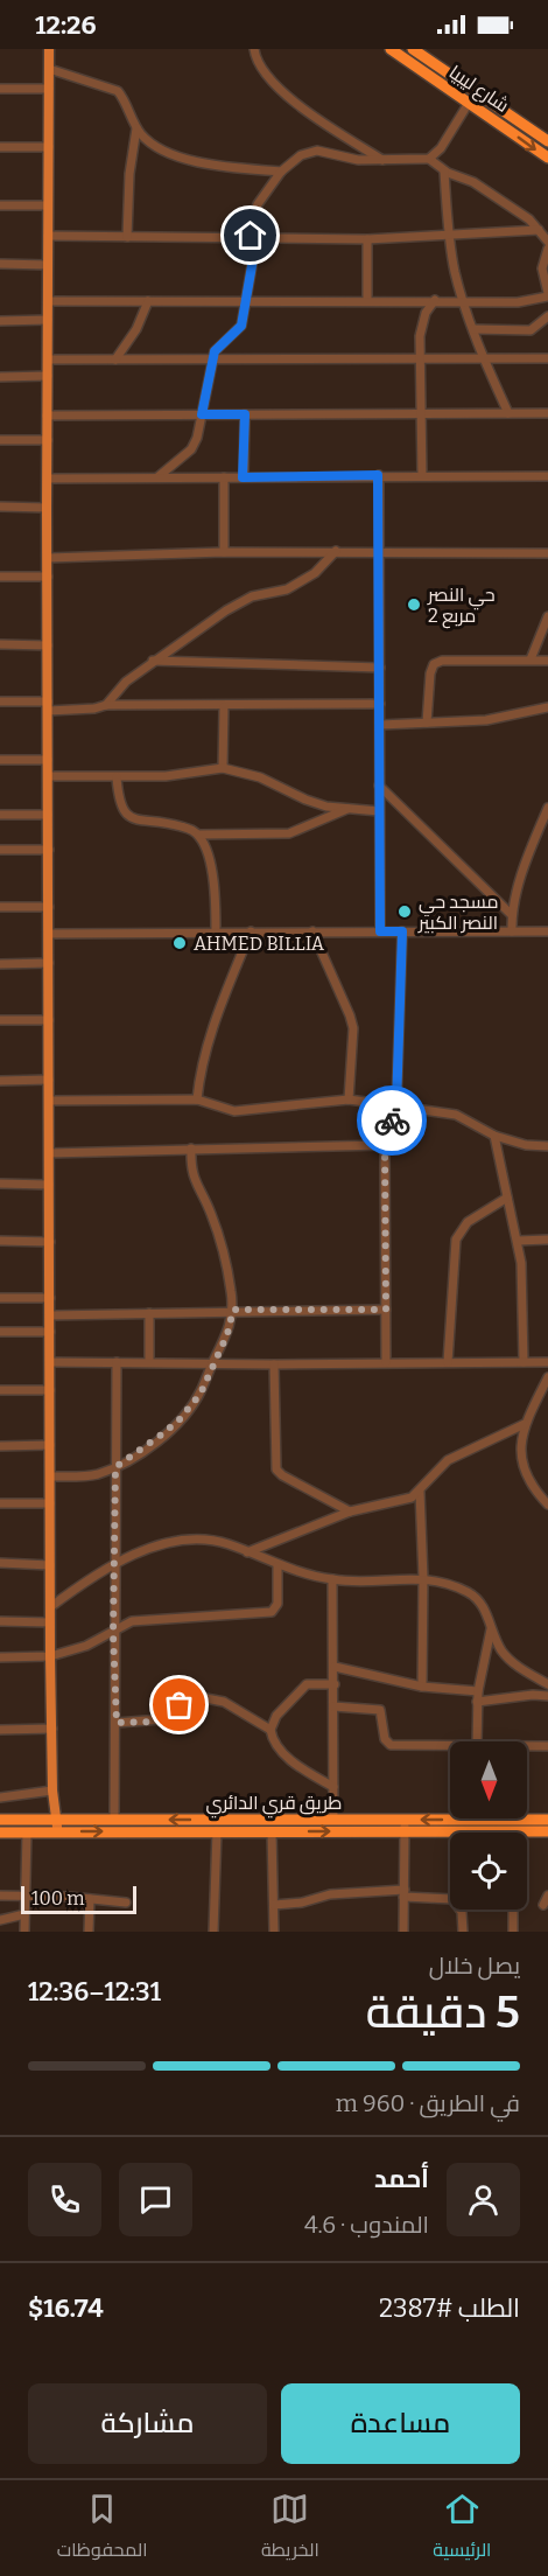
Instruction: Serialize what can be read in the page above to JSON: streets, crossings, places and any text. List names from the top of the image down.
{
  "streets": {
    "highway": ["شارع ليبيا", "طريق قري الدائري"]
  },
  "places": ["حي النصر مربع 2", "مسجد حي النصر الكبير", "AHMED BILLIA"],
  "scale_bar": "100 m",
  "north": "bottom",
  "page": {
    "status": "12:26",
    "scale": "100 m",
    "heading": ["5 دقيقة", "يصل خلال", "12:31–12:36"],
    "panel": [
      "أحمد",
      "المندوب · 4.6",
      "الطلب #2387",
      "$16.74"
    ],
    "bar": "في الطريق · 960 m",
    "buttons": ["مساعدة", "مشاركة"],
    "tabs": ["الرئيسية", "الخريطة", "المحفوظات"]
  }
}
